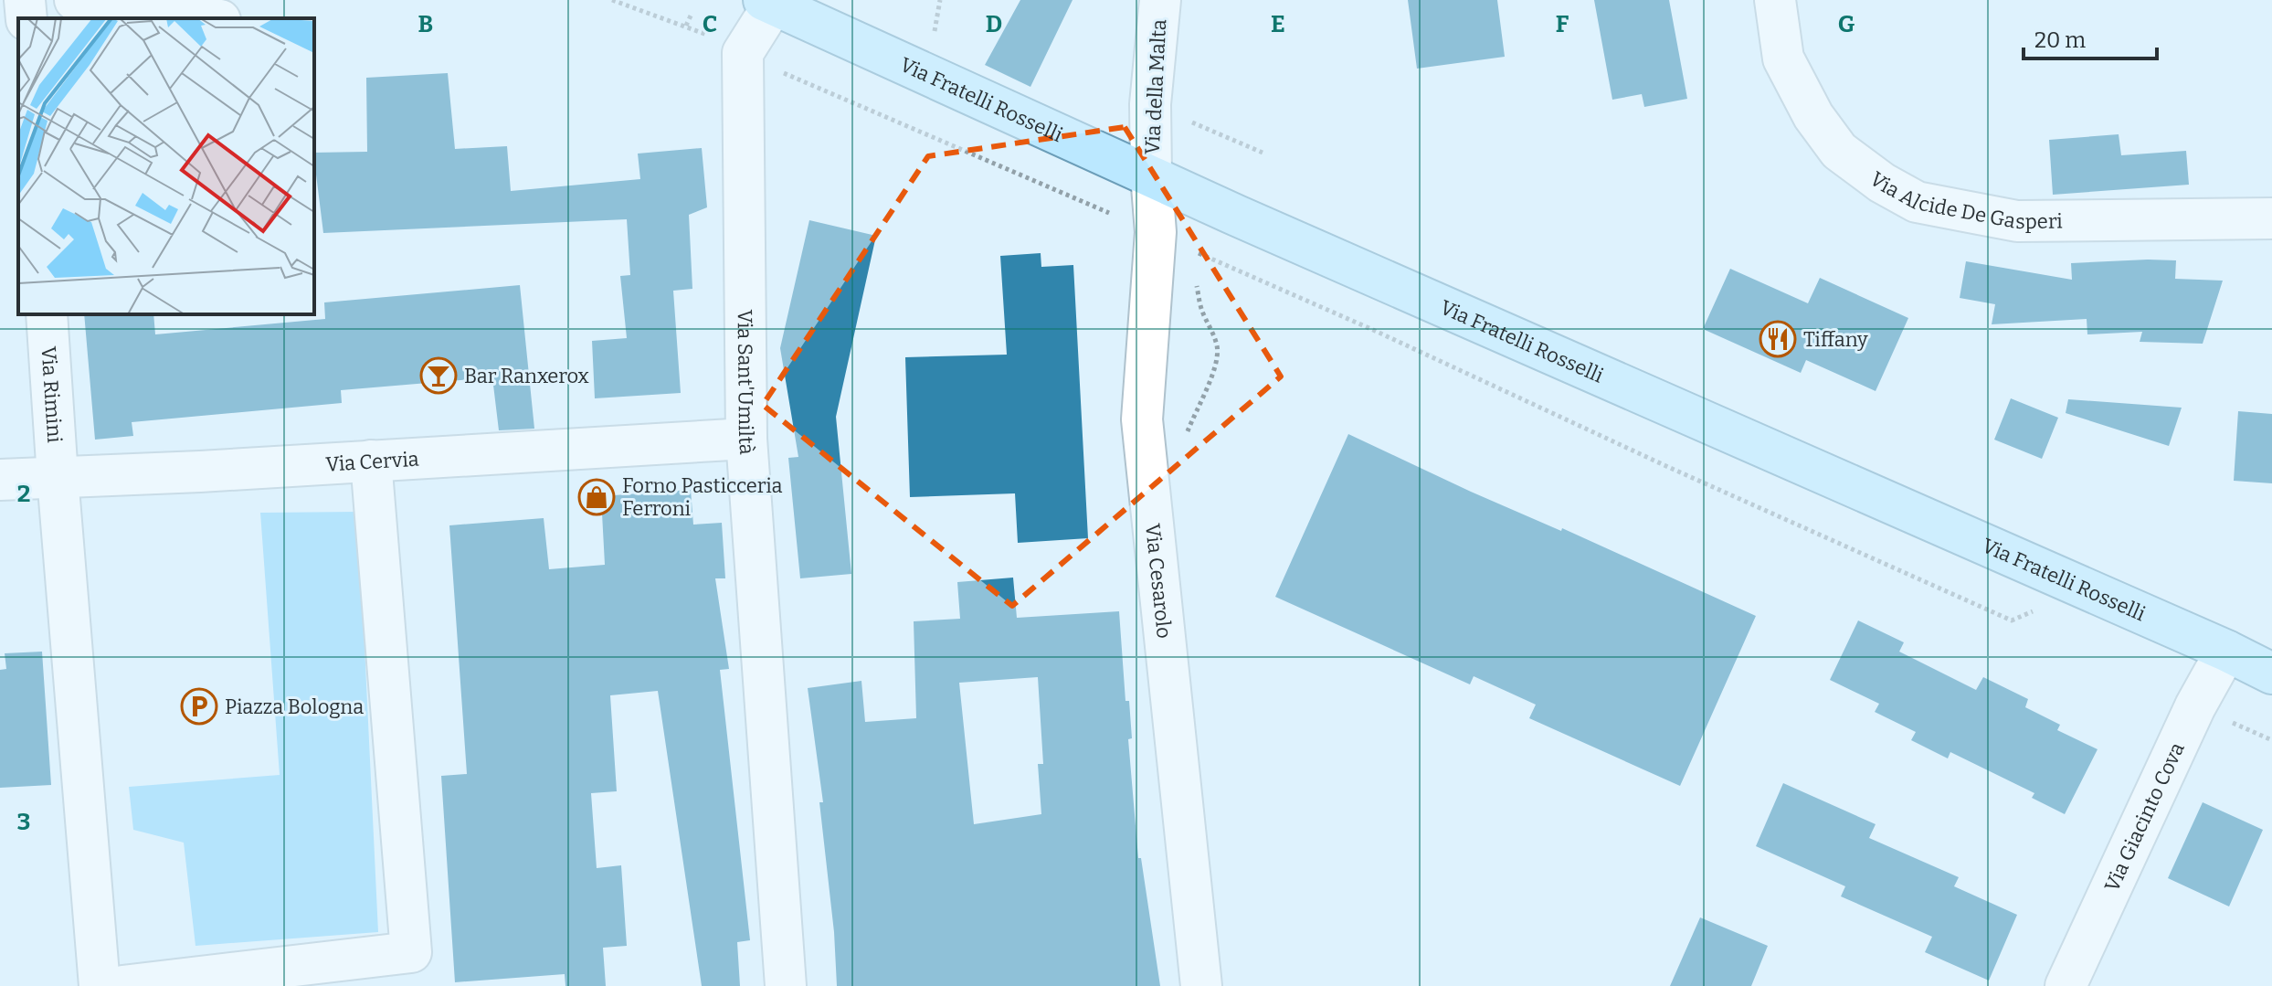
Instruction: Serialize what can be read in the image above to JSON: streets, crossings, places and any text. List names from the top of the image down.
{
  "streets": {
    "main road": ["Via Fratelli Rosselli"],
    "street": [
      "Via della Malta",
      "Via Alcide De Gasperi",
      "Via Sant'Umiltà",
      "Via Rimini",
      "Via Cervia",
      "Via Cesarolo",
      "Via Giacinto Cova"
    ]
  },
  "crossings": [
    ["Via della Malta", "Via Fratelli Rosselli"],
    ["Via della Malta", "Via Cesarolo"],
    ["Via Fratelli Rosselli", "Via Sant'Umiltà"],
    ["Via Fratelli Rosselli", "Via Cesarolo"],
    ["Via Fratelli Rosselli", "Via Giacinto Cova"],
    ["Via Sant'Umiltà", "Via Cervia"],
    ["Via Rimini", "Via Cervia"]
  ],
  "places": {
    "restaurant": ["Tiffany"],
    "bar": ["Bar Ranxerox"],
    "shop": ["Forno Pasticceria Ferroni"],
    "parking": ["Piazza Bologna"]
  },
  "scale_bar": "20 m",
  "grid": {
    "columns": [
      "B",
      "C",
      "D",
      "E",
      "F",
      "G"
    ],
    "rows": ["2", "3"]
  }
}
